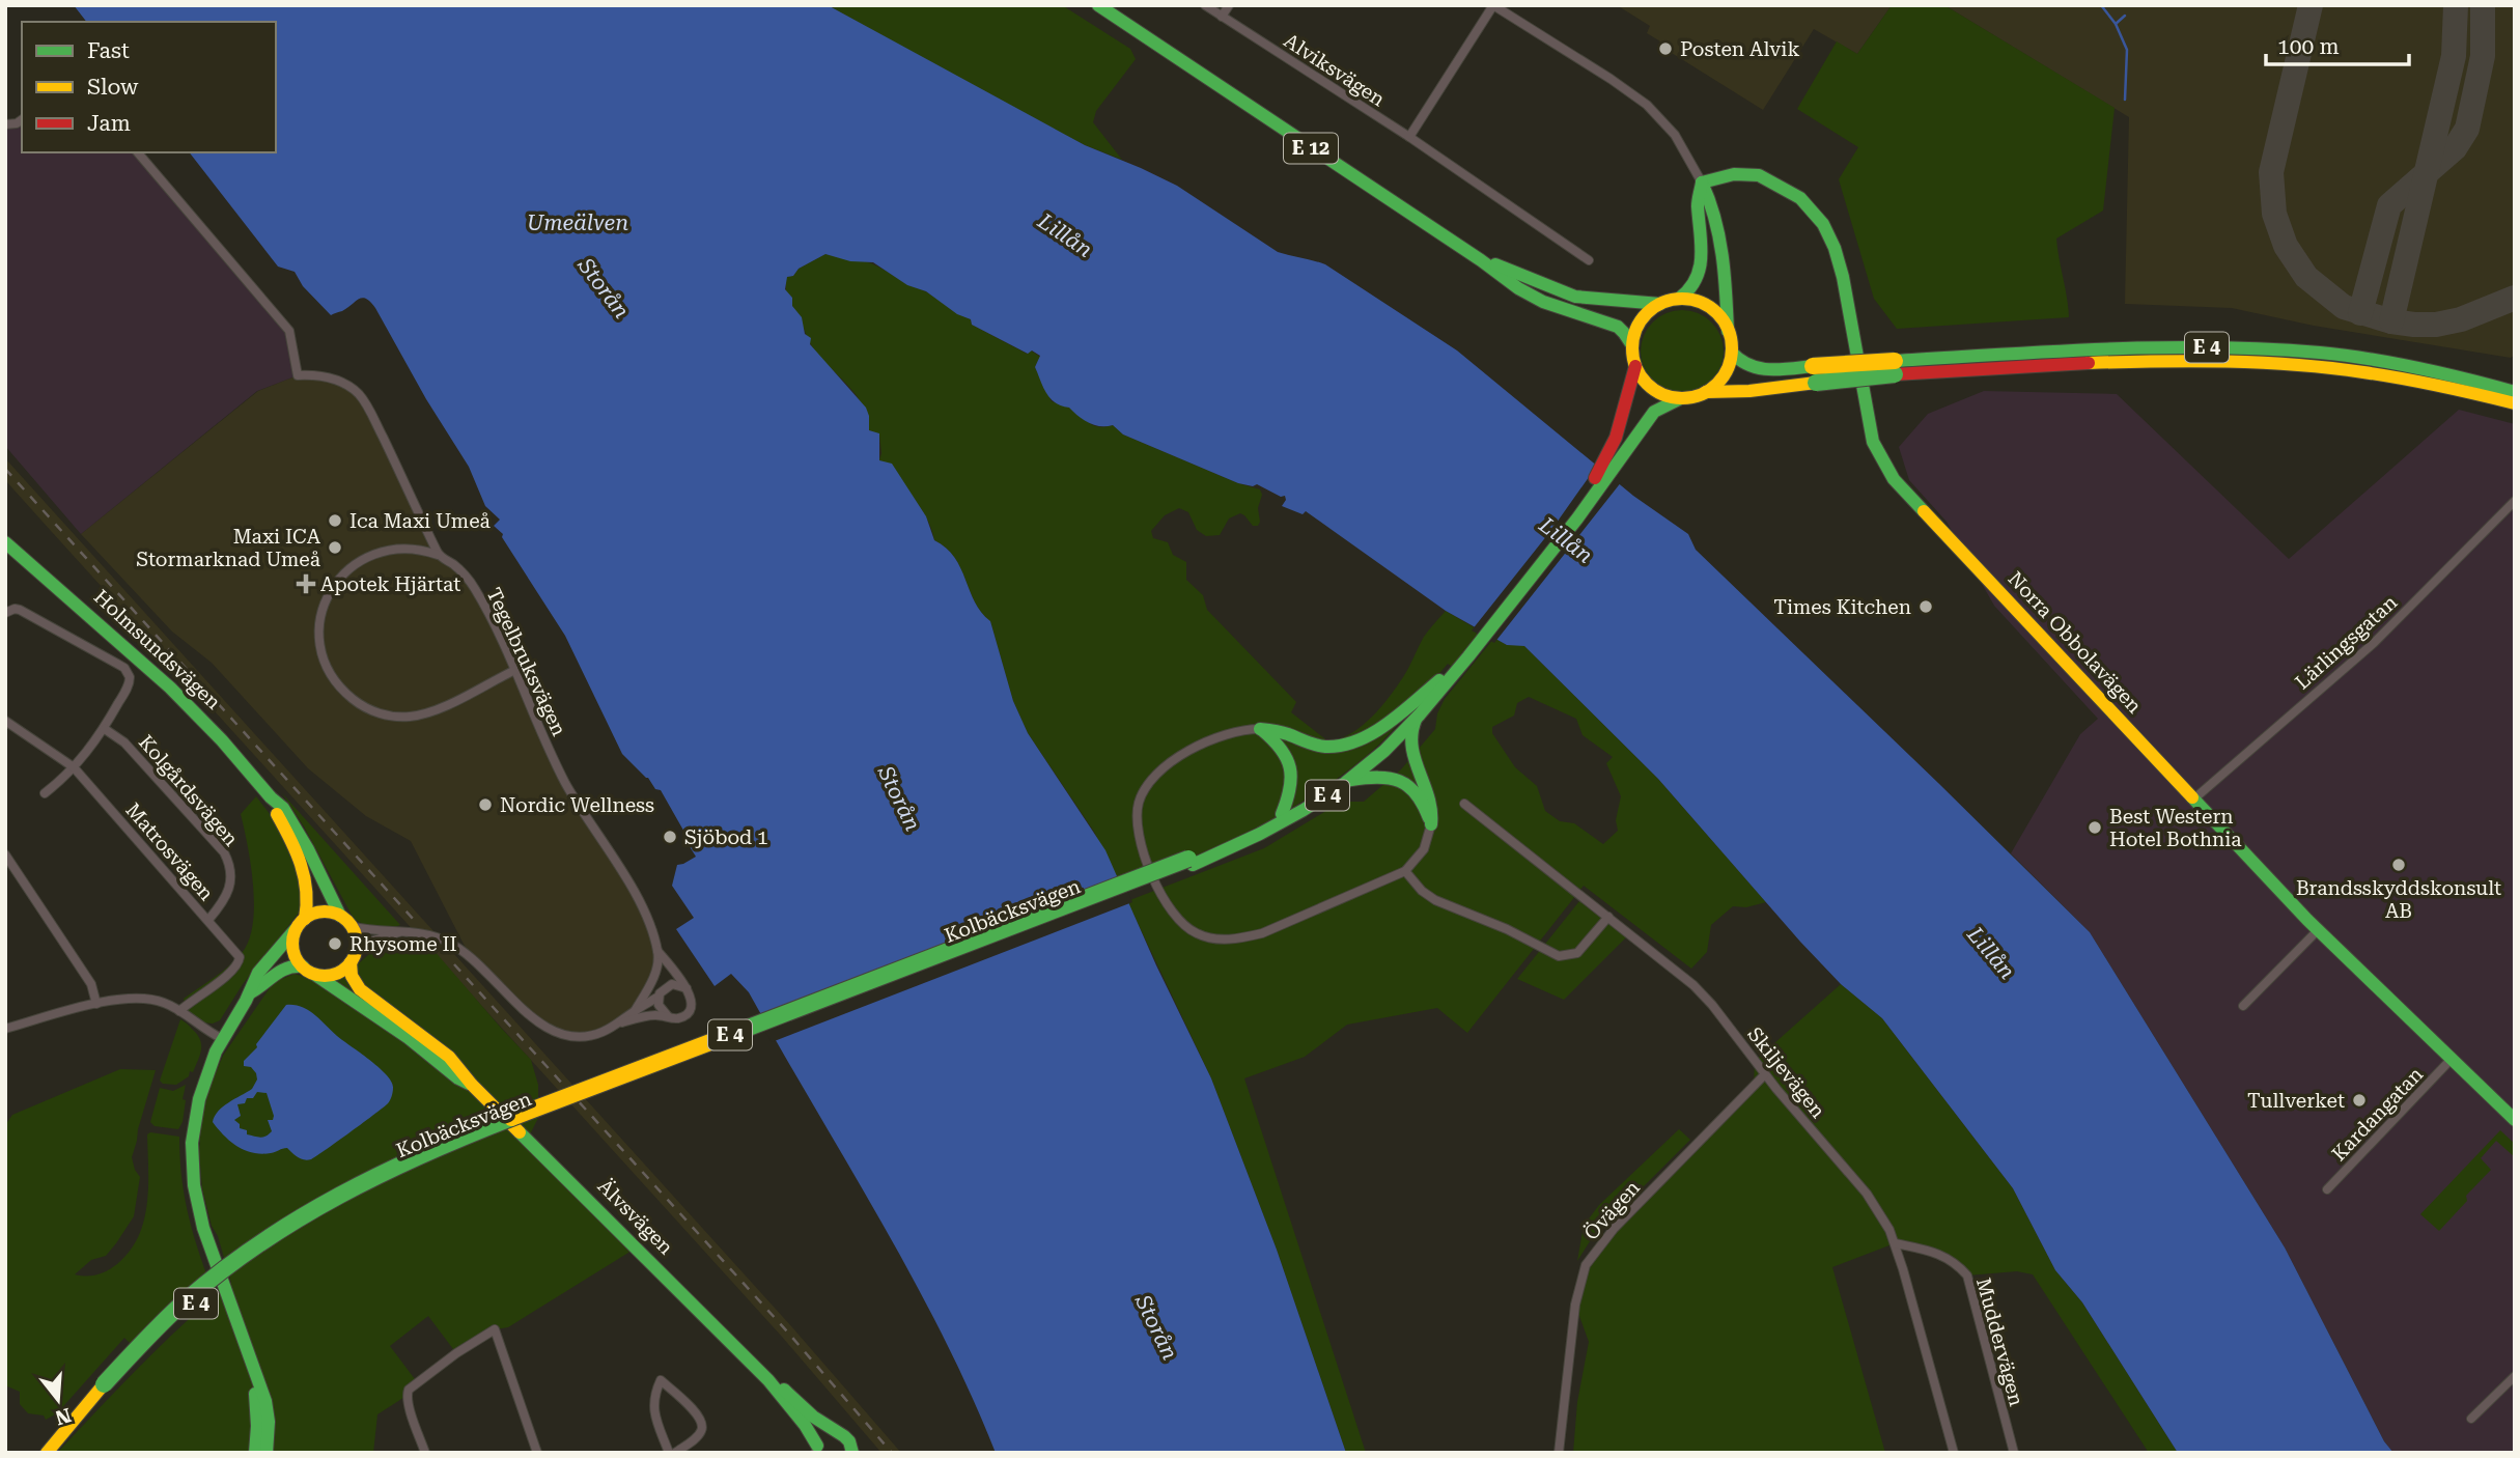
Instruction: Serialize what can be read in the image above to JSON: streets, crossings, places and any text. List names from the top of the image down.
{
  "streets": {
    "main road": [
      "E 12",
      "E 4",
      "Norra Obbolavägen",
      "Holmsundsvägen",
      "Kolbäcksvägen",
      "Älvsvägen"
    ],
    "street": [
      "Alviksvägen",
      "Lärlingsgatan",
      "Tegelbruksvägen",
      "Kolgårdsvägen",
      "Matrosvägen",
      "Skiljevägen",
      "Kardangatan",
      "Övägen",
      "Muddervägen"
    ]
  },
  "crossings": [
    ["E 12", "E 4"],
    ["E 12", "Kolbäcksvägen"],
    ["E 4", "Kolbäcksvägen"],
    ["Norra Obbolavägen", "Lärlingsgatan"],
    ["Norra Obbolavägen", "Kardangatan"],
    ["Holmsundsvägen", "Älvsvägen"],
    ["Kolgårdsvägen", "Matrosvägen"],
    ["Skiljevägen", "Övägen"],
    ["Skiljevägen", "Muddervägen"]
  ],
  "water": ["Umeälven", "Lillån", "Storån"],
  "places": {
    "other": [
      "Posten Alvik",
      "Ica Maxi Umeå",
      "Maxi ICA Stormarknad Umeå",
      "Times Kitchen",
      "Nordic Wellness",
      "Best Western Hotel Bothnia",
      "Sjöbod 1",
      "Brandsskyddskonsult AB",
      "Rhysome II",
      "Tullverket"
    ],
    "health": ["Apotek Hjärtat"]
  },
  "legend": ["Fast", "Slow", "Jam"],
  "scale_bar": "100 m",
  "north": "bottom"
}
